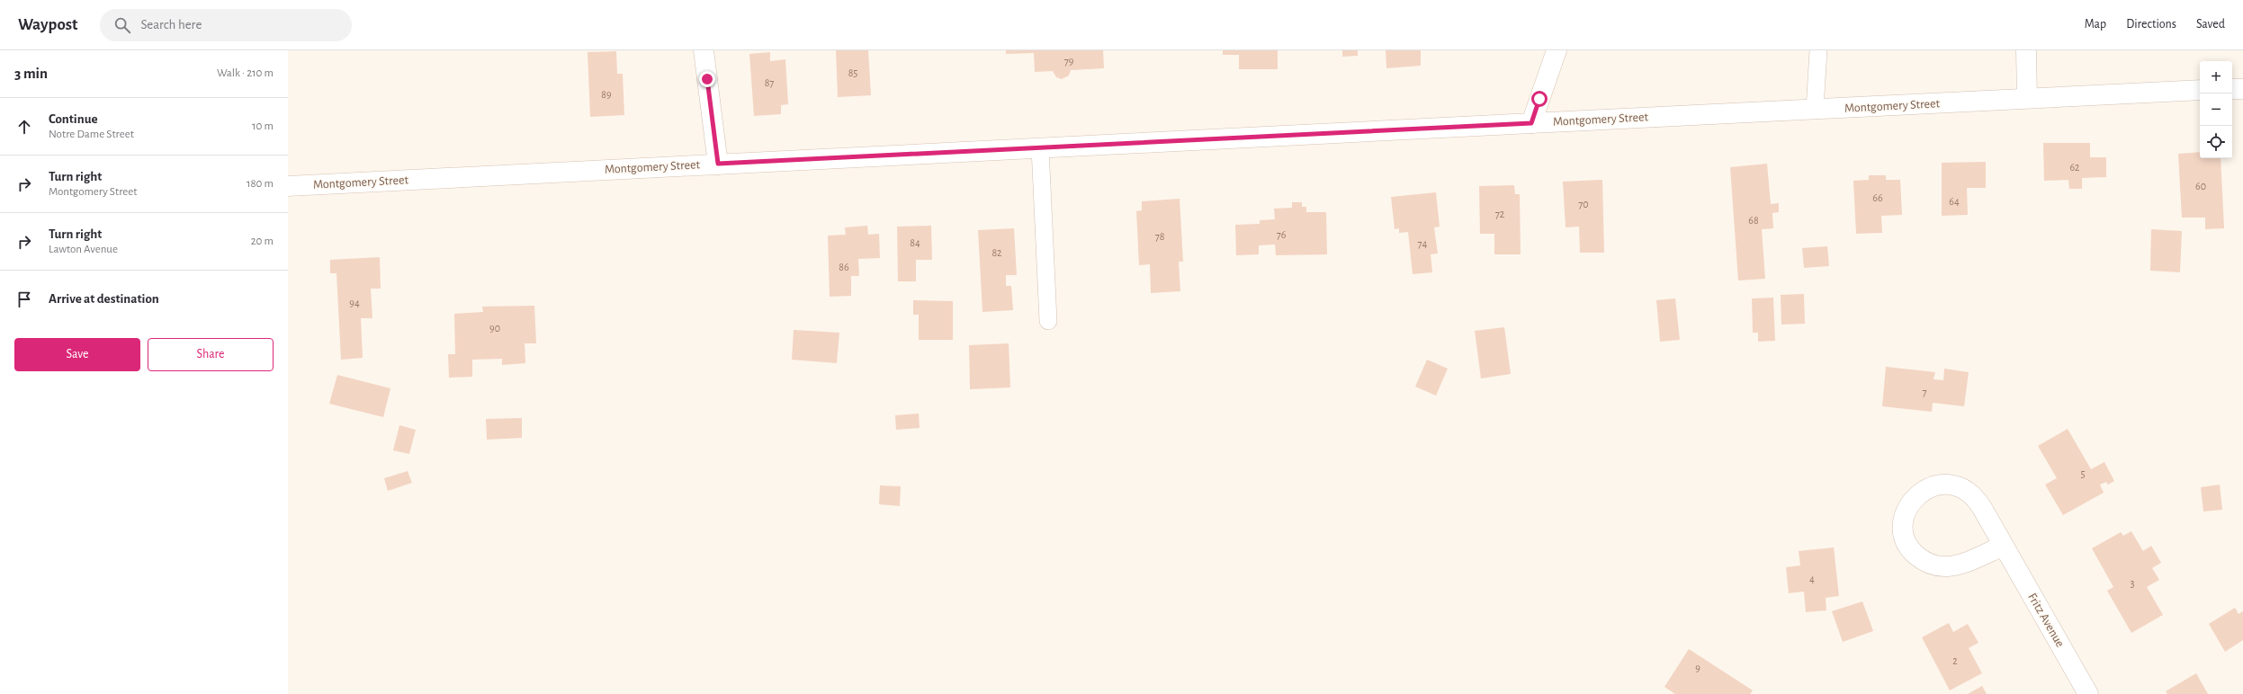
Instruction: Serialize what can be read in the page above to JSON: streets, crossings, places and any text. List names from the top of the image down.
{
  "streets": {
    "main road": ["Montgomery Street", "Fritz Avenue"]
  },
  "house_numbers": [
    "79",
    "85",
    "87",
    "89",
    "62",
    "60",
    "66",
    "64",
    "70",
    "72",
    "68",
    "76",
    "78",
    "84",
    "74",
    "82",
    "86",
    "94",
    "90",
    "7",
    "5",
    "4",
    "3",
    "2",
    "9"
  ],
  "page": {
    "header": "Waypost",
    "search": "Search here",
    "nav": ["Map", "Directions", "Saved"],
    "heading": ["3 min", "Walk · 210 m"],
    "map_buttons": ["+", "−"],
    "list": [
      ["Continue", "Notre Dame Street", "10 m"],
      ["Turn right", "Montgomery Street", "180 m"],
      ["Turn right", "Lawton Avenue", "20 m"],
      "Arrive at destination"
    ],
    "buttons": ["Save", "Share"]
  }
}
